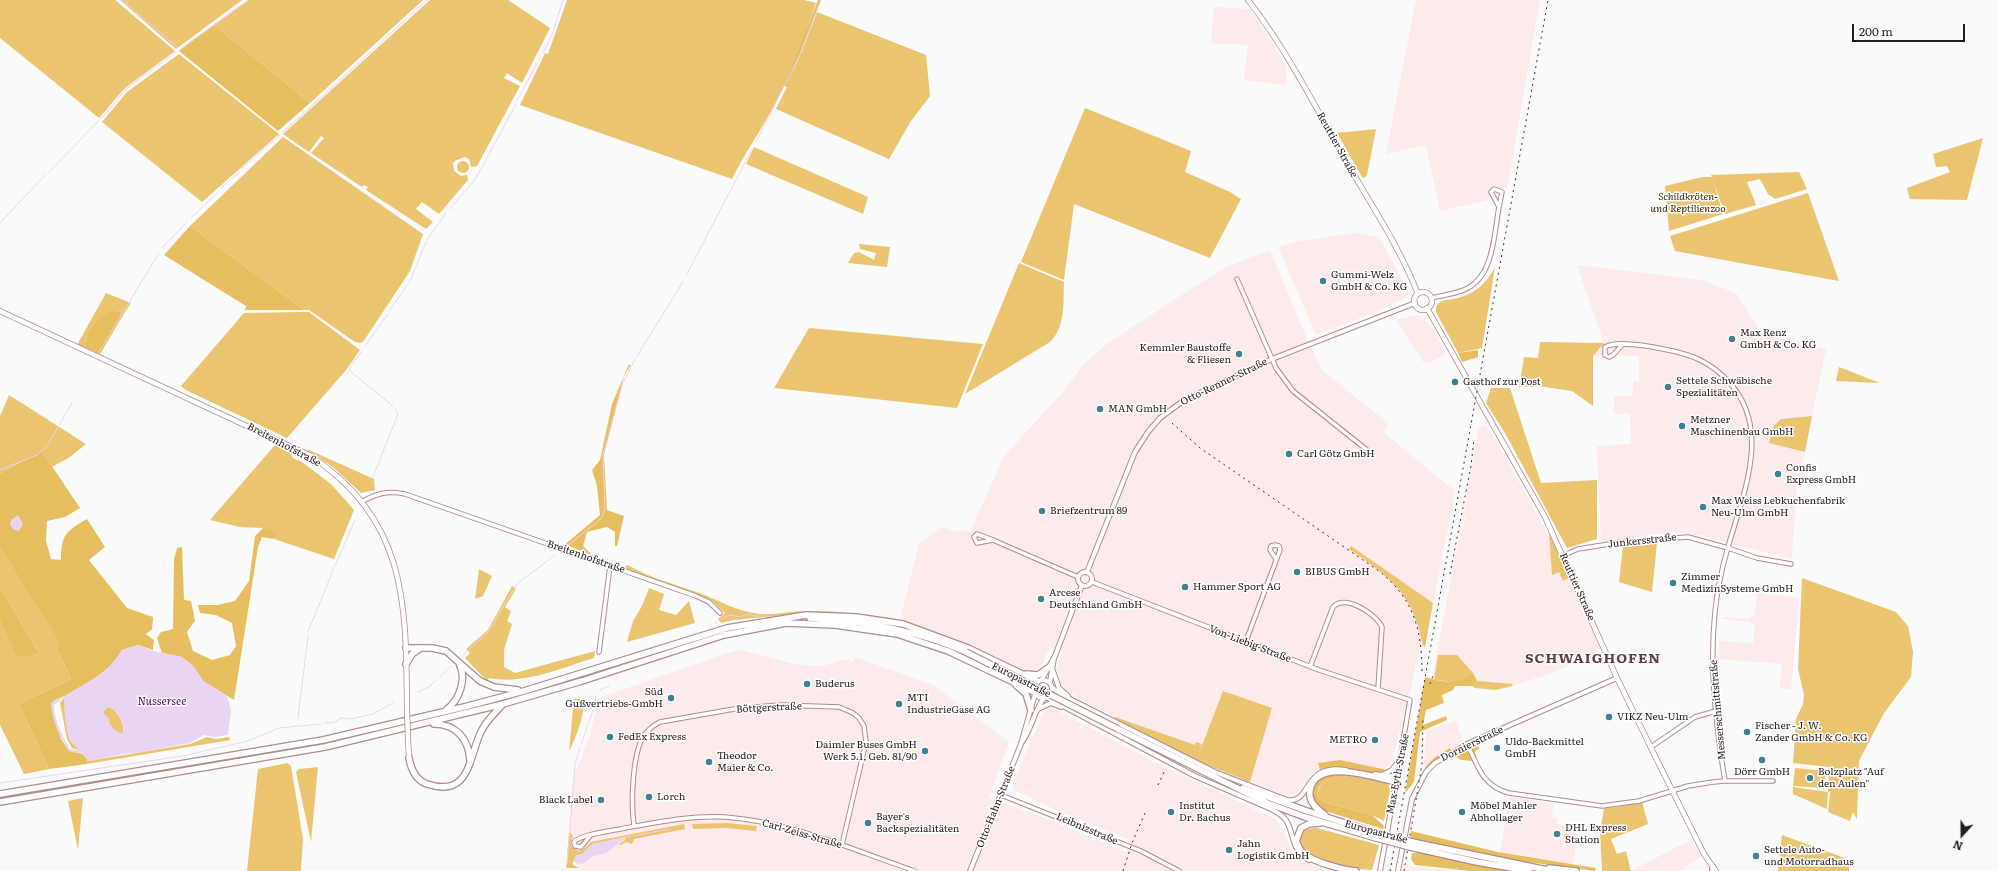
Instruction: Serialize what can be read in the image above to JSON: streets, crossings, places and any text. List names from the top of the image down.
{
  "streets": {
    "highway": ["Europastraße"],
    "main road": ["Reuttier Straße", "Breitenhofstraße"],
    "street": [
      "Otto-Renner-Straße",
      "Junkersstraße",
      "Von-Liebig-Straße",
      "Böttgerstraße",
      "Messerschmittstraße",
      "Dornierstraße",
      "Max-Eyth-Straße",
      "Otto-Hahn-Straße",
      "Leibnizstraße",
      "Carl-Zeiss-Straße"
    ]
  },
  "crossings": [
    ["Reuttier Straße", "Otto-Renner-Straße"],
    ["Reuttier Straße", "Junkersstraße"],
    ["Reuttier Straße", "Dornierstraße"],
    ["Otto-Renner-Straße", "Von-Liebig-Straße"],
    ["Junkersstraße", "Messerschmittstraße"],
    ["Von-Liebig-Straße", "Max-Eyth-Straße"],
    ["Europastraße", "Otto-Hahn-Straße"],
    ["Böttgerstraße", "Carl-Zeiss-Straße"],
    ["Otto-Hahn-Straße", "Leibnizstraße"]
  ],
  "districts": ["SCHWAIGHOFEN"],
  "water": ["Nussersee"],
  "parks": ["Schildkröten- und Reptilienzoo"],
  "places": [
    "Gummi-Welz GmbH & Co. KG",
    "Max Renz GmbH & Co. KG",
    "Kemmler Baustoffe & Fliesen",
    "Gasthof zur Post",
    "Settele Schwäbische Spezialitäten",
    "MAN GmbH",
    "Metzner Maschinenbau GmbH",
    "Carl Götz GmbH",
    "Confis Express GmbH",
    "Max Weiss Lebkuchenfabrik Neu-Ulm GmbH",
    "Briefzentrum 89",
    "BIBUS GmbH",
    "Zimmer MedizinSysteme GmbH",
    "Hammer Sport AG",
    "Arcese Deutschland GmbH",
    "Buderus",
    "Süd Gußvertriebs-GmbH",
    "MTI IndustrieGase AG",
    "VIKZ Neu-Ulm",
    "Fischer - J. W. Zander GmbH & Co. KG",
    "FedEx Express",
    "METRO",
    "Uldo-Backmittel GmbH",
    "Daimler Buses GmbH Werk 5.1, Geb. 81/90",
    "Dörr GmbH",
    "Theodor Maier & Co.",
    "Bolzplatz \"Auf den Aulen\"",
    "Lorch",
    "Black Label",
    "Institut Dr. Bachus",
    "Möbel Mahler Abhollager",
    "Bayer's Backspezialitäten",
    "DHL Express Station",
    "Jahn Logistik GmbH",
    "Settele Auto- und Motorradhaus"
  ],
  "scale_bar": "200 m",
  "north": "bottom"
}
